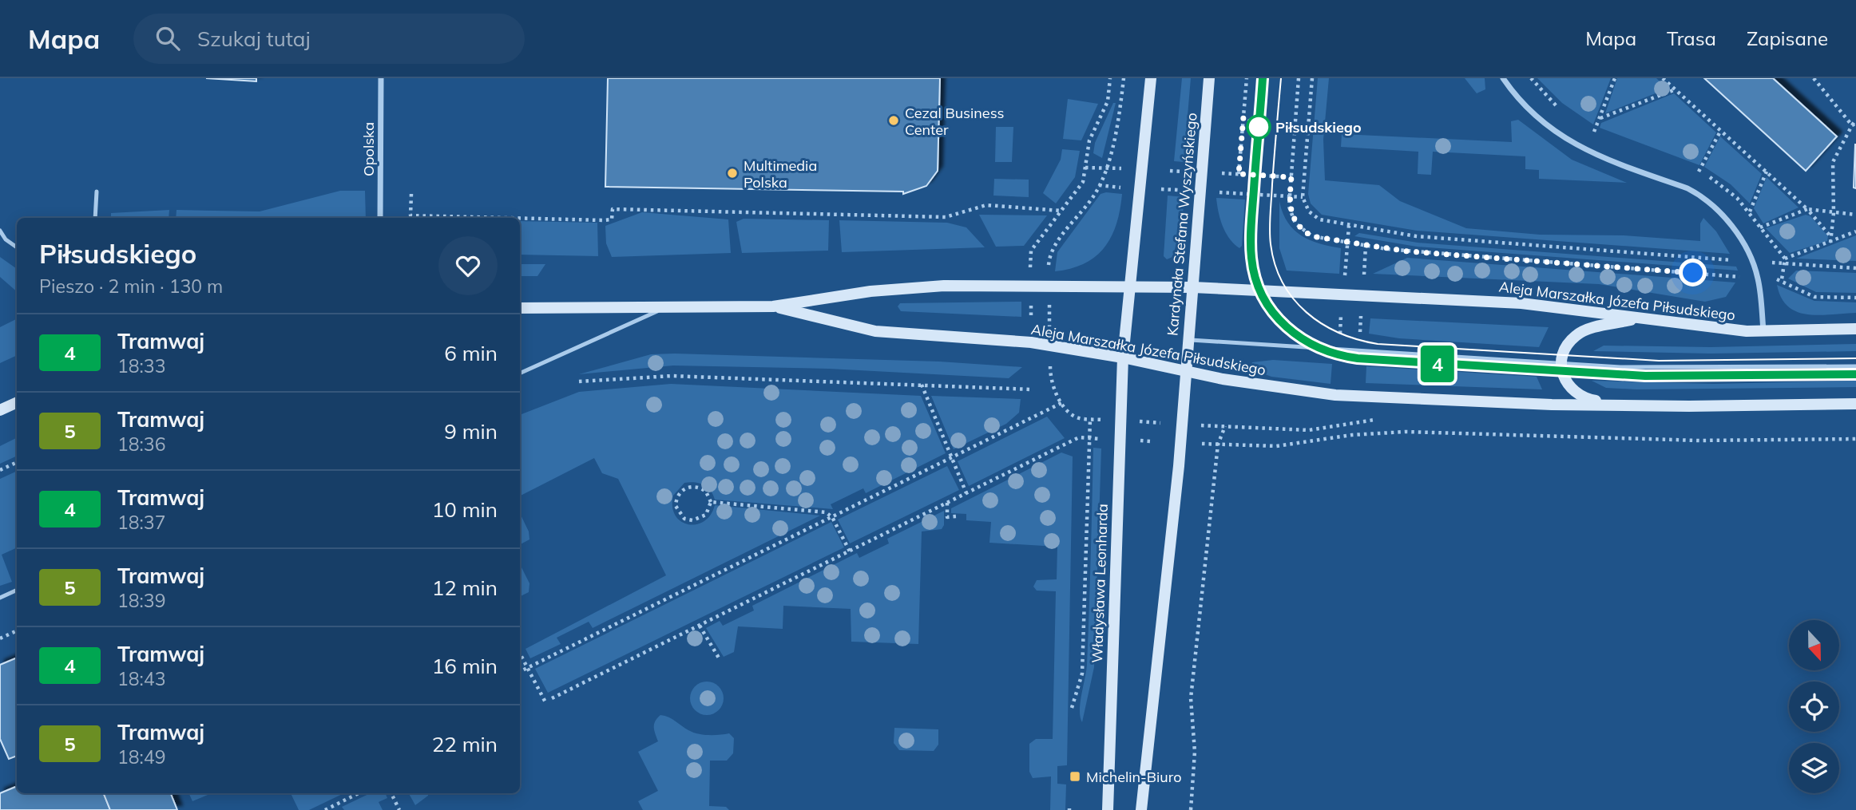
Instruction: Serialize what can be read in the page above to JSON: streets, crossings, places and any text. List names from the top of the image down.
{
  "streets": {
    "street": [
      "Opolska",
      "Kardynała Stefana Wyszyńskiego",
      "Aleja Marszałka Józefa Piłsudskiego",
      "Władysława Leonharda"
    ]
  },
  "crossings": [
    ["Kardynała Stefana Wyszyńskiego", "Aleja Marszałka Józefa Piłsudskiego"],
    ["Aleja Marszałka Józefa Piłsudskiego", "Władysława Leonharda"]
  ],
  "places": {
    "other": ["Cezal Business Center", "Piłsudskiego", "Multimedia Polska"],
    "transit": ["Michelin-Biuro"]
  },
  "lines": ["tram line 4"],
  "north": "bottom",
  "page": {
    "header": "Mapa",
    "search": "Szukaj tutaj",
    "nav": ["Mapa", "Trasa", "Zapisane"],
    "on_map": "4",
    "heading": ["Piłsudskiego", "Pieszo · 2 min · 130 m"],
    "list": [
      {
        "mark": "4",
        "name": "Tramwaj",
        "note": "18:33",
        "value": "6 min"
      },
      {
        "mark": "5",
        "name": "Tramwaj",
        "note": "18:36",
        "value": "9 min"
      },
      {
        "mark": "4",
        "name": "Tramwaj",
        "note": "18:37",
        "value": "10 min"
      },
      {
        "mark": "5",
        "name": "Tramwaj",
        "note": "18:39",
        "value": "12 min"
      },
      {
        "mark": "4",
        "name": "Tramwaj",
        "note": "18:43",
        "value": "16 min"
      },
      {
        "mark": "5",
        "name": "Tramwaj",
        "note": "18:49",
        "value": "22 min"
      }
    ]
  }
}
